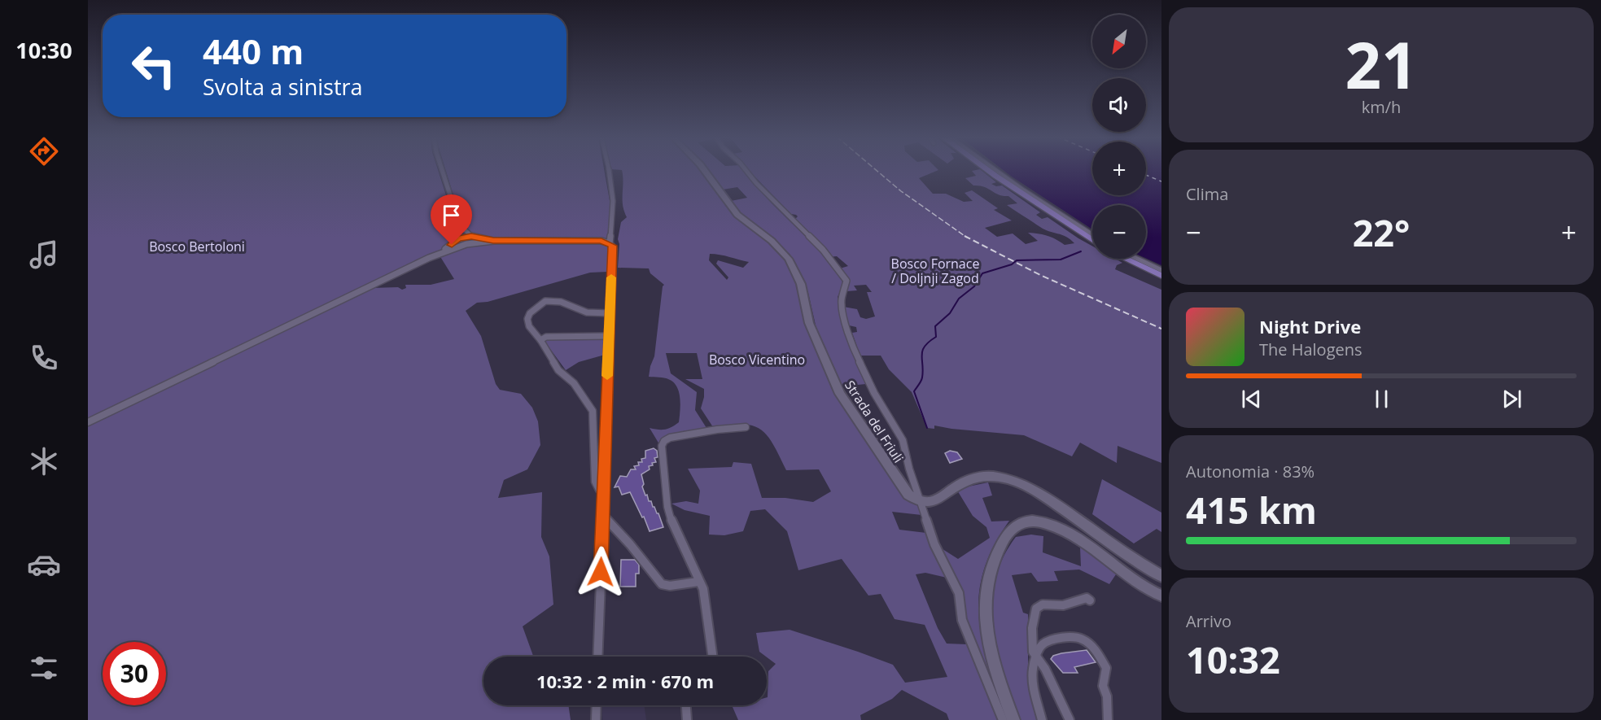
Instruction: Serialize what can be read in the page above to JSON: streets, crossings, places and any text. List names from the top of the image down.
{
  "streets": {
    "main road": ["Strada del Friuli"]
  },
  "parks": ["Bosco Bertoloni", "Bosco Fornace / Doljnji Zagod", "Bosco Vicentino"],
  "north": "bottom left",
  "page": {
    "tabs": "10:30",
    "tile": [
      ["21", "km/h"],
      "Clima",
      ["Autonomia · 83%", "415 km"],
      ["Arrivo", "10:32"]
    ],
    "map_buttons": ["+", "−"],
    "turn": ["440 m", "Svolta a sinistra"],
    "heat": ["−", "22°", "+"],
    "song": ["Night Drive", "The Halogens"],
    "limit": "30",
    "trip": "10:32 · 2 min · 670 m"
  }
}
